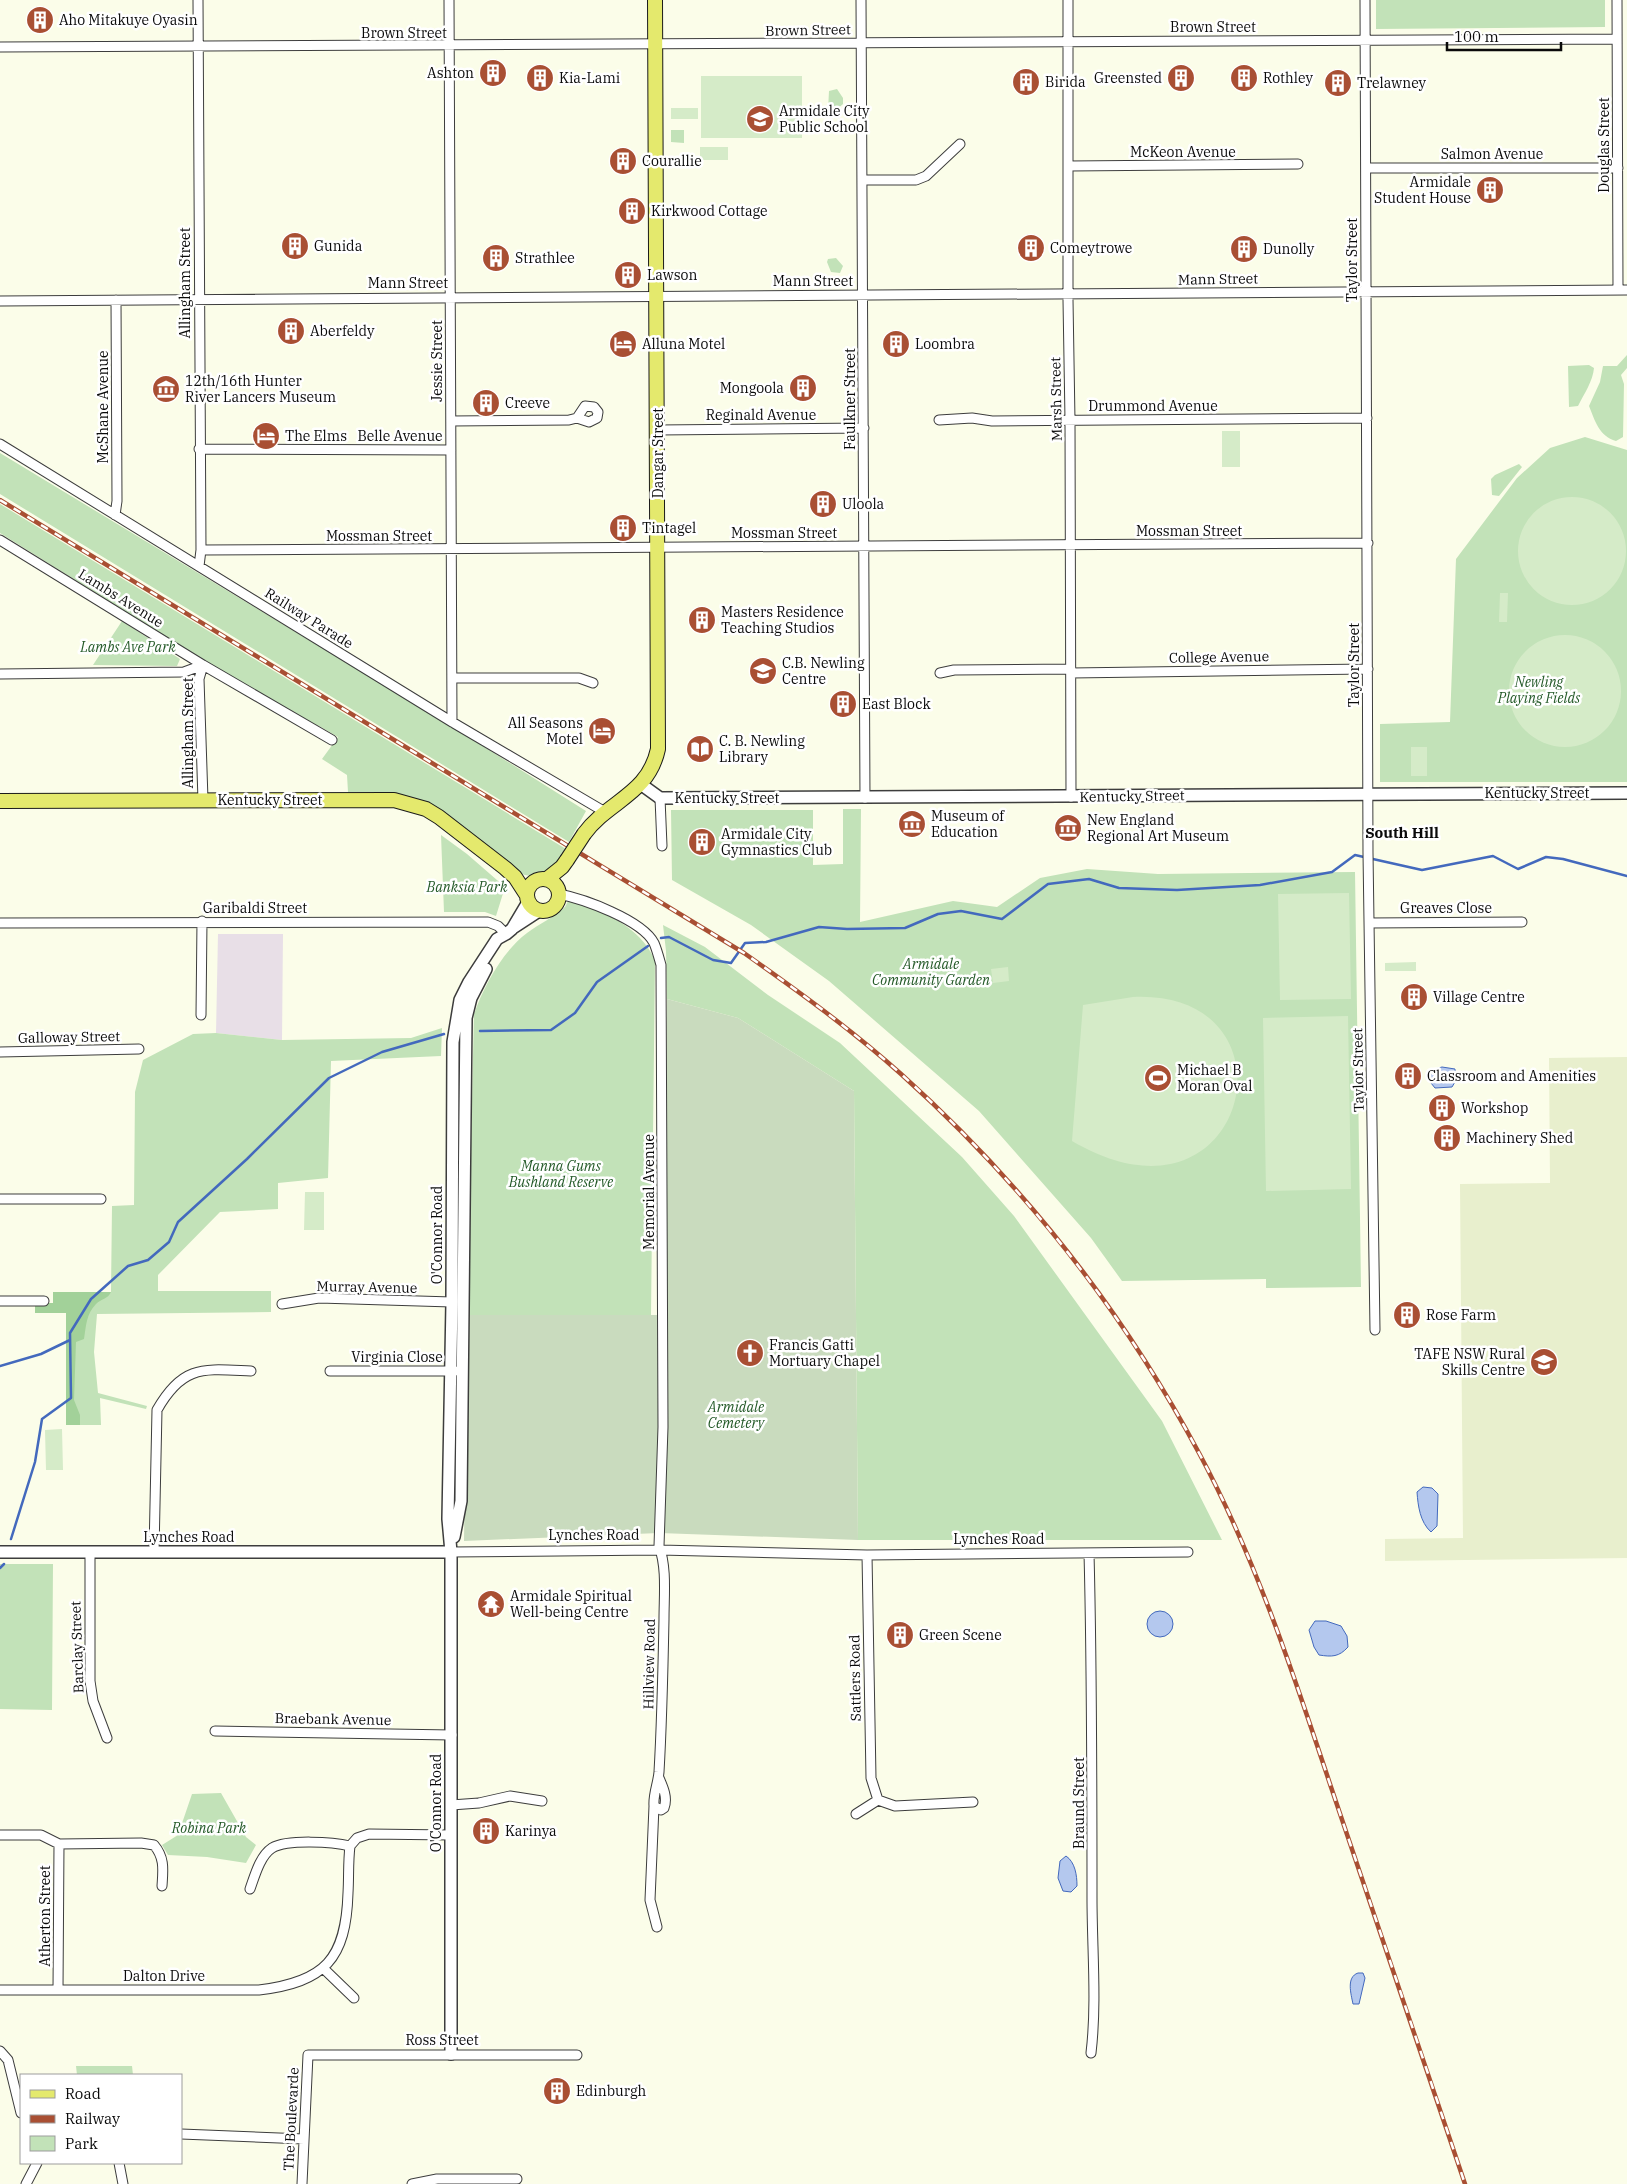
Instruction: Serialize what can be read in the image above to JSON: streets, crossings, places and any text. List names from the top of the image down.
{
  "streets": {
    "main road": ["Dangar Street", "Kentucky Street"],
    "street": [
      "Brown Street",
      "Douglas Street",
      "McKeon Avenue",
      "Salmon Avenue",
      "Taylor Street",
      "Mann Street",
      "Allingham Street",
      "Jessie Street",
      "Faulkner Street",
      "Marsh Street",
      "Drummond Avenue",
      "McShane Avenue",
      "Reginald Avenue",
      "Belle Avenue",
      "Mossman Street",
      "Lambs Avenue",
      "Railway Parade",
      "College Avenue",
      "Garibaldi Street",
      "Greaves Close",
      "Galloway Street",
      "Memorial Avenue",
      "O'Connor Road",
      "Murray Avenue",
      "Virginia Close",
      "Lynches Road",
      "Barclay Street",
      "Hillview Road",
      "Sattlers Road",
      "Braebank Avenue",
      "Braund Street",
      "Atherton Street",
      "Dalton Drive",
      "Ross Street",
      "The Boulevarde"
    ]
  },
  "crossings": [
    ["Brown Street", "Douglas Street"],
    ["Brown Street", "Taylor Street"],
    ["Brown Street", "Allingham Street"],
    ["Brown Street", "Jessie Street"],
    ["Brown Street", "Faulkner Street"],
    ["Brown Street", "Marsh Street"],
    ["Brown Street", "Dangar Street"],
    ["Douglas Street", "Salmon Avenue"],
    ["Douglas Street", "Mann Street"],
    ["McKeon Avenue", "Marsh Street"],
    ["Salmon Avenue", "Taylor Street"],
    ["Taylor Street", "Mann Street"],
    ["Taylor Street", "Drummond Avenue"],
    ["Taylor Street", "Mossman Street"],
    ["Taylor Street", "College Avenue"],
    ["Taylor Street", "Kentucky Street"],
    ["Taylor Street", "Greaves Close"],
    ["Mann Street", "Allingham Street"],
    ["Mann Street", "Jessie Street"],
    ["Mann Street", "Faulkner Street"],
    ["Mann Street", "Marsh Street"],
    ["Mann Street", "McShane Avenue"],
    ["Mann Street", "Dangar Street"],
    ["Allingham Street", "Belle Avenue"],
    ["Allingham Street", "Mossman Street"],
    ["Allingham Street", "Lambs Avenue"],
    ["Allingham Street", "Railway Parade"],
    ["Allingham Street", "Kentucky Street"],
    ["Jessie Street", "Belle Avenue"],
    ["Jessie Street", "Mossman Street"],
    ["Jessie Street", "Railway Parade"],
    ["Faulkner Street", "Reginald Avenue"],
    ["Faulkner Street", "Mossman Street"],
    ["Faulkner Street", "Kentucky Street"],
    ["Marsh Street", "Drummond Avenue"],
    ["Marsh Street", "Mossman Street"],
    ["Marsh Street", "College Avenue"],
    ["Marsh Street", "Kentucky Street"],
    ["McShane Avenue", "Railway Parade"],
    ["Reginald Avenue", "Dangar Street"],
    ["Dangar Street", "Mossman Street"],
    ["Dangar Street", "Railway Parade"],
    ["Dangar Street", "Kentucky Street"],
    ["Dangar Street", "Memorial Avenue"],
    ["Dangar Street", "O'Connor Road"],
    ["Kentucky Street", "Memorial Avenue"],
    ["Kentucky Street", "O'Connor Road"],
    ["Garibaldi Street", "O'Connor Road"],
    ["Memorial Avenue", "O'Connor Road"],
    ["Memorial Avenue", "Lynches Road"],
    ["Memorial Avenue", "Hillview Road"],
    ["O'Connor Road", "Murray Avenue"],
    ["O'Connor Road", "Virginia Close"],
    ["O'Connor Road", "Lynches Road"],
    ["O'Connor Road", "Braebank Avenue"],
    ["O'Connor Road", "Ross Street"],
    ["Lynches Road", "Barclay Street"],
    ["Lynches Road", "Hillview Road"],
    ["Lynches Road", "Sattlers Road"],
    ["Lynches Road", "Braund Street"],
    ["Atherton Street", "Dalton Drive"],
    ["Ross Street", "The Boulevarde"]
  ],
  "districts": ["South Hill"],
  "parks": [
    "Lambs Ave Park",
    "Newling Playing Fields",
    "Banksia Park",
    "Armidale Community Garden",
    "Manna Gums Bushland Reserve",
    "Armidale Cemetery",
    "Robina Park"
  ],
  "places": {
    "building": [
      "Aho Mitakuye Oyasin",
      "Ashton",
      "Kia-Lami",
      "Greensted",
      "Rothley",
      "Birida",
      "Trelawney",
      "Courallie",
      "Armidale Student House",
      "Kirkwood Cottage",
      "Gunida",
      "Comeytrowe",
      "Dunolly",
      "Strathlee",
      "Lawson",
      "Aberfeldy",
      "Loombra",
      "Mongoola",
      "Creeve",
      "Uloola",
      "Tintagel",
      "Masters Residence Teaching Studios",
      "East Block",
      "Armidale City Gymnastics Club",
      "Village Centre",
      "Classroom and Amenities",
      "Workshop",
      "Machinery Shed",
      "Rose Farm",
      "Green Scene",
      "Karinya",
      "Edinburgh"
    ],
    "school or university": ["Armidale City Public School", "C.B. Newling Centre", "TAFE NSW Rural Skills Centre"],
    "hotel": ["Alluna Motel", "The Elms", "All Seasons Motel"],
    "museum": ["12th/16th Hunter River Lancers Museum", "Museum of Education", "New England Regional Art Museum"],
    "library": ["C. B. Newling Library"],
    "sports": ["Michael B Moran Oval"],
    "church": ["Francis Gatti Mortuary Chapel"],
    "temple": ["Armidale Spiritual Well-being Centre"]
  },
  "legend": ["Road", "Railway", "Park"],
  "scale_bar": "100 m"
}
